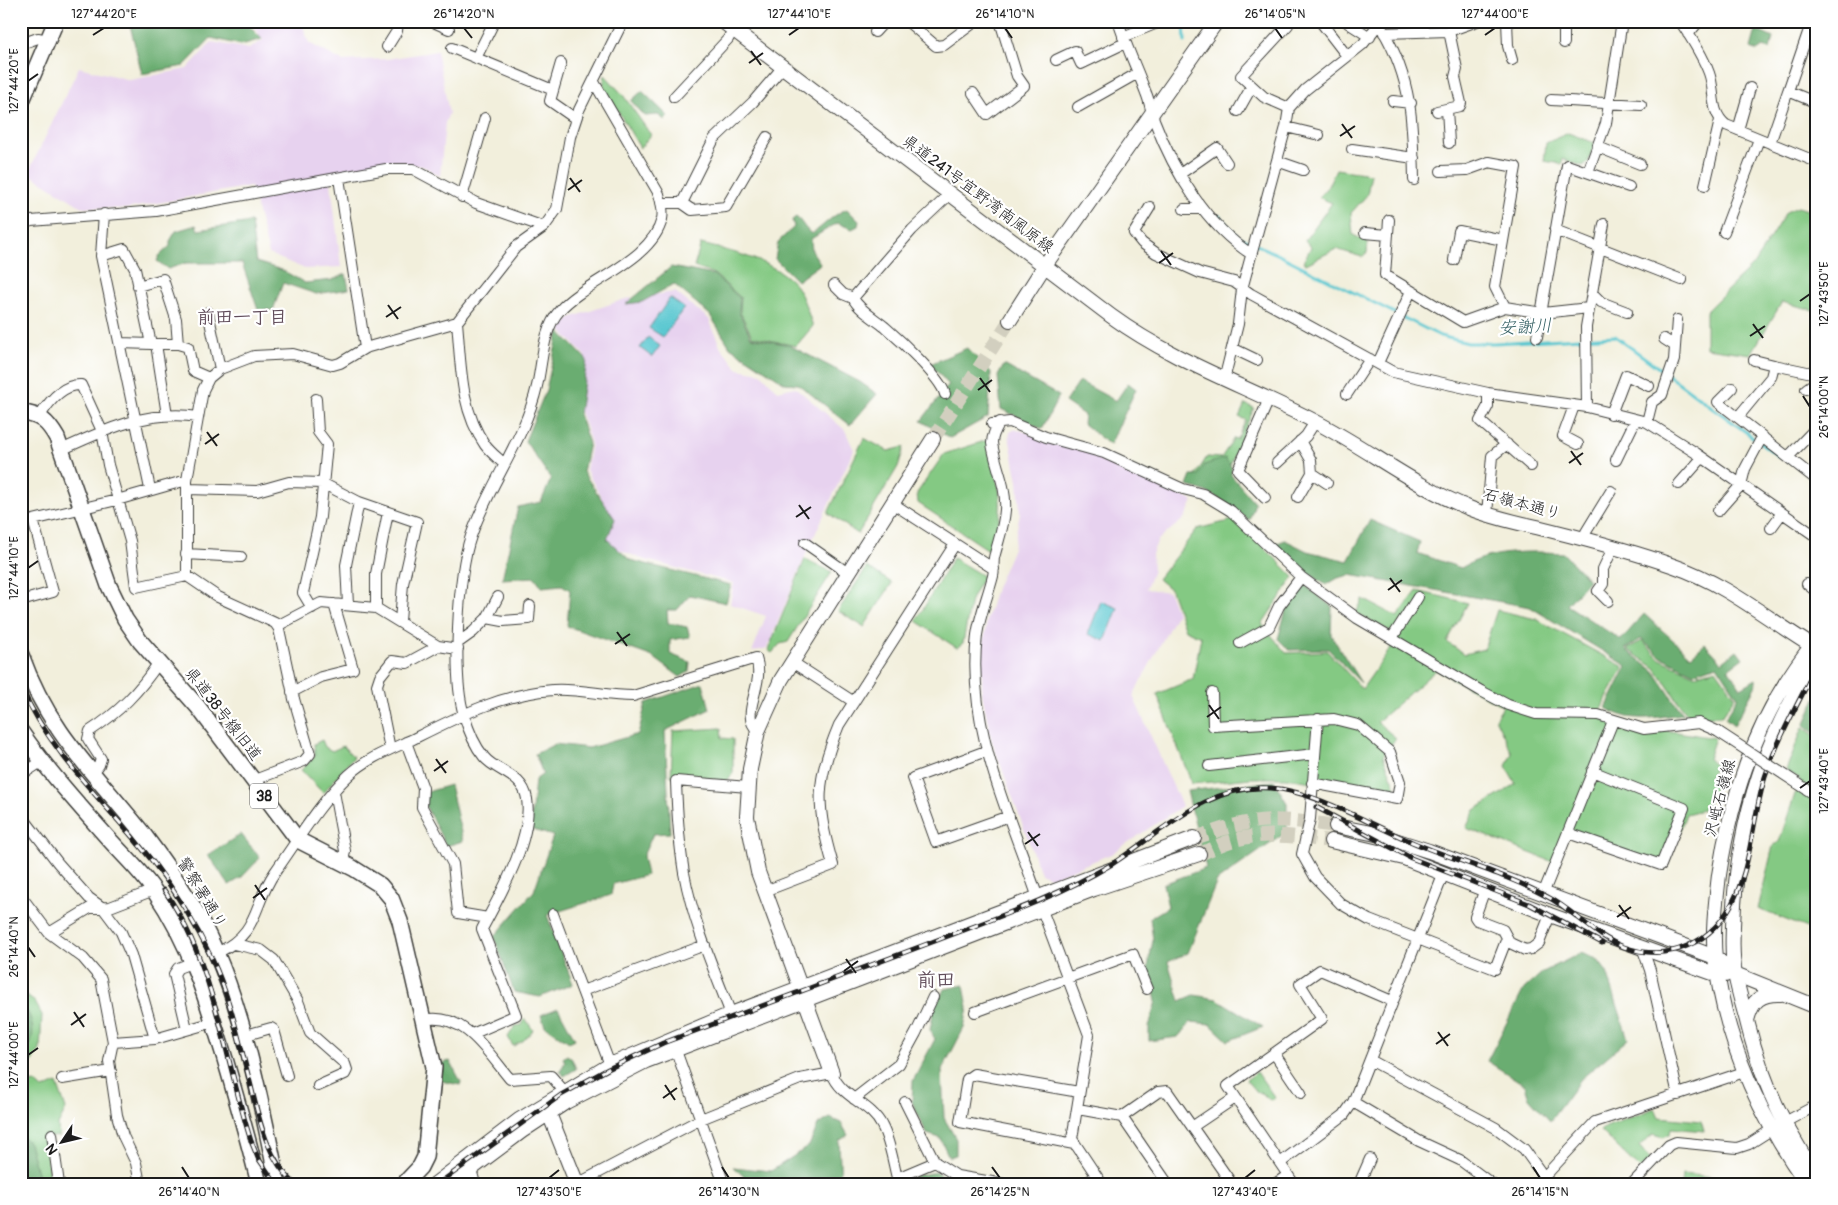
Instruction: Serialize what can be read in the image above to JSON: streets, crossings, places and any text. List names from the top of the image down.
{
  "streets": {
    "main road": ["県道38号線旧道", "38", "警察署通り"],
    "street": ["県道241号宜野湾南風原線", "石嶺本通り", "沢岻石嶺線"]
  },
  "crossings": [
    ["県道241号宜野湾南風原線", "石嶺本通り"],
    ["石嶺本通り", "沢岻石嶺線"]
  ],
  "districts": ["前田一丁目", "前田"],
  "water": ["安謝川"],
  "north": "bottom left",
  "coordinates": [
    "127°44'20\"E",
    "26°14'20\"N",
    "127°44'10\"E",
    "26°14'10\"N",
    "26°14'05\"N",
    "127°44'00\"E",
    "127°43'50\"E",
    "26°14'00\"N",
    "127°43'40\"E",
    "26°14'40\"N",
    "26°14'30\"N",
    "26°14'25\"N",
    "26°14'15\"N"
  ]
}
